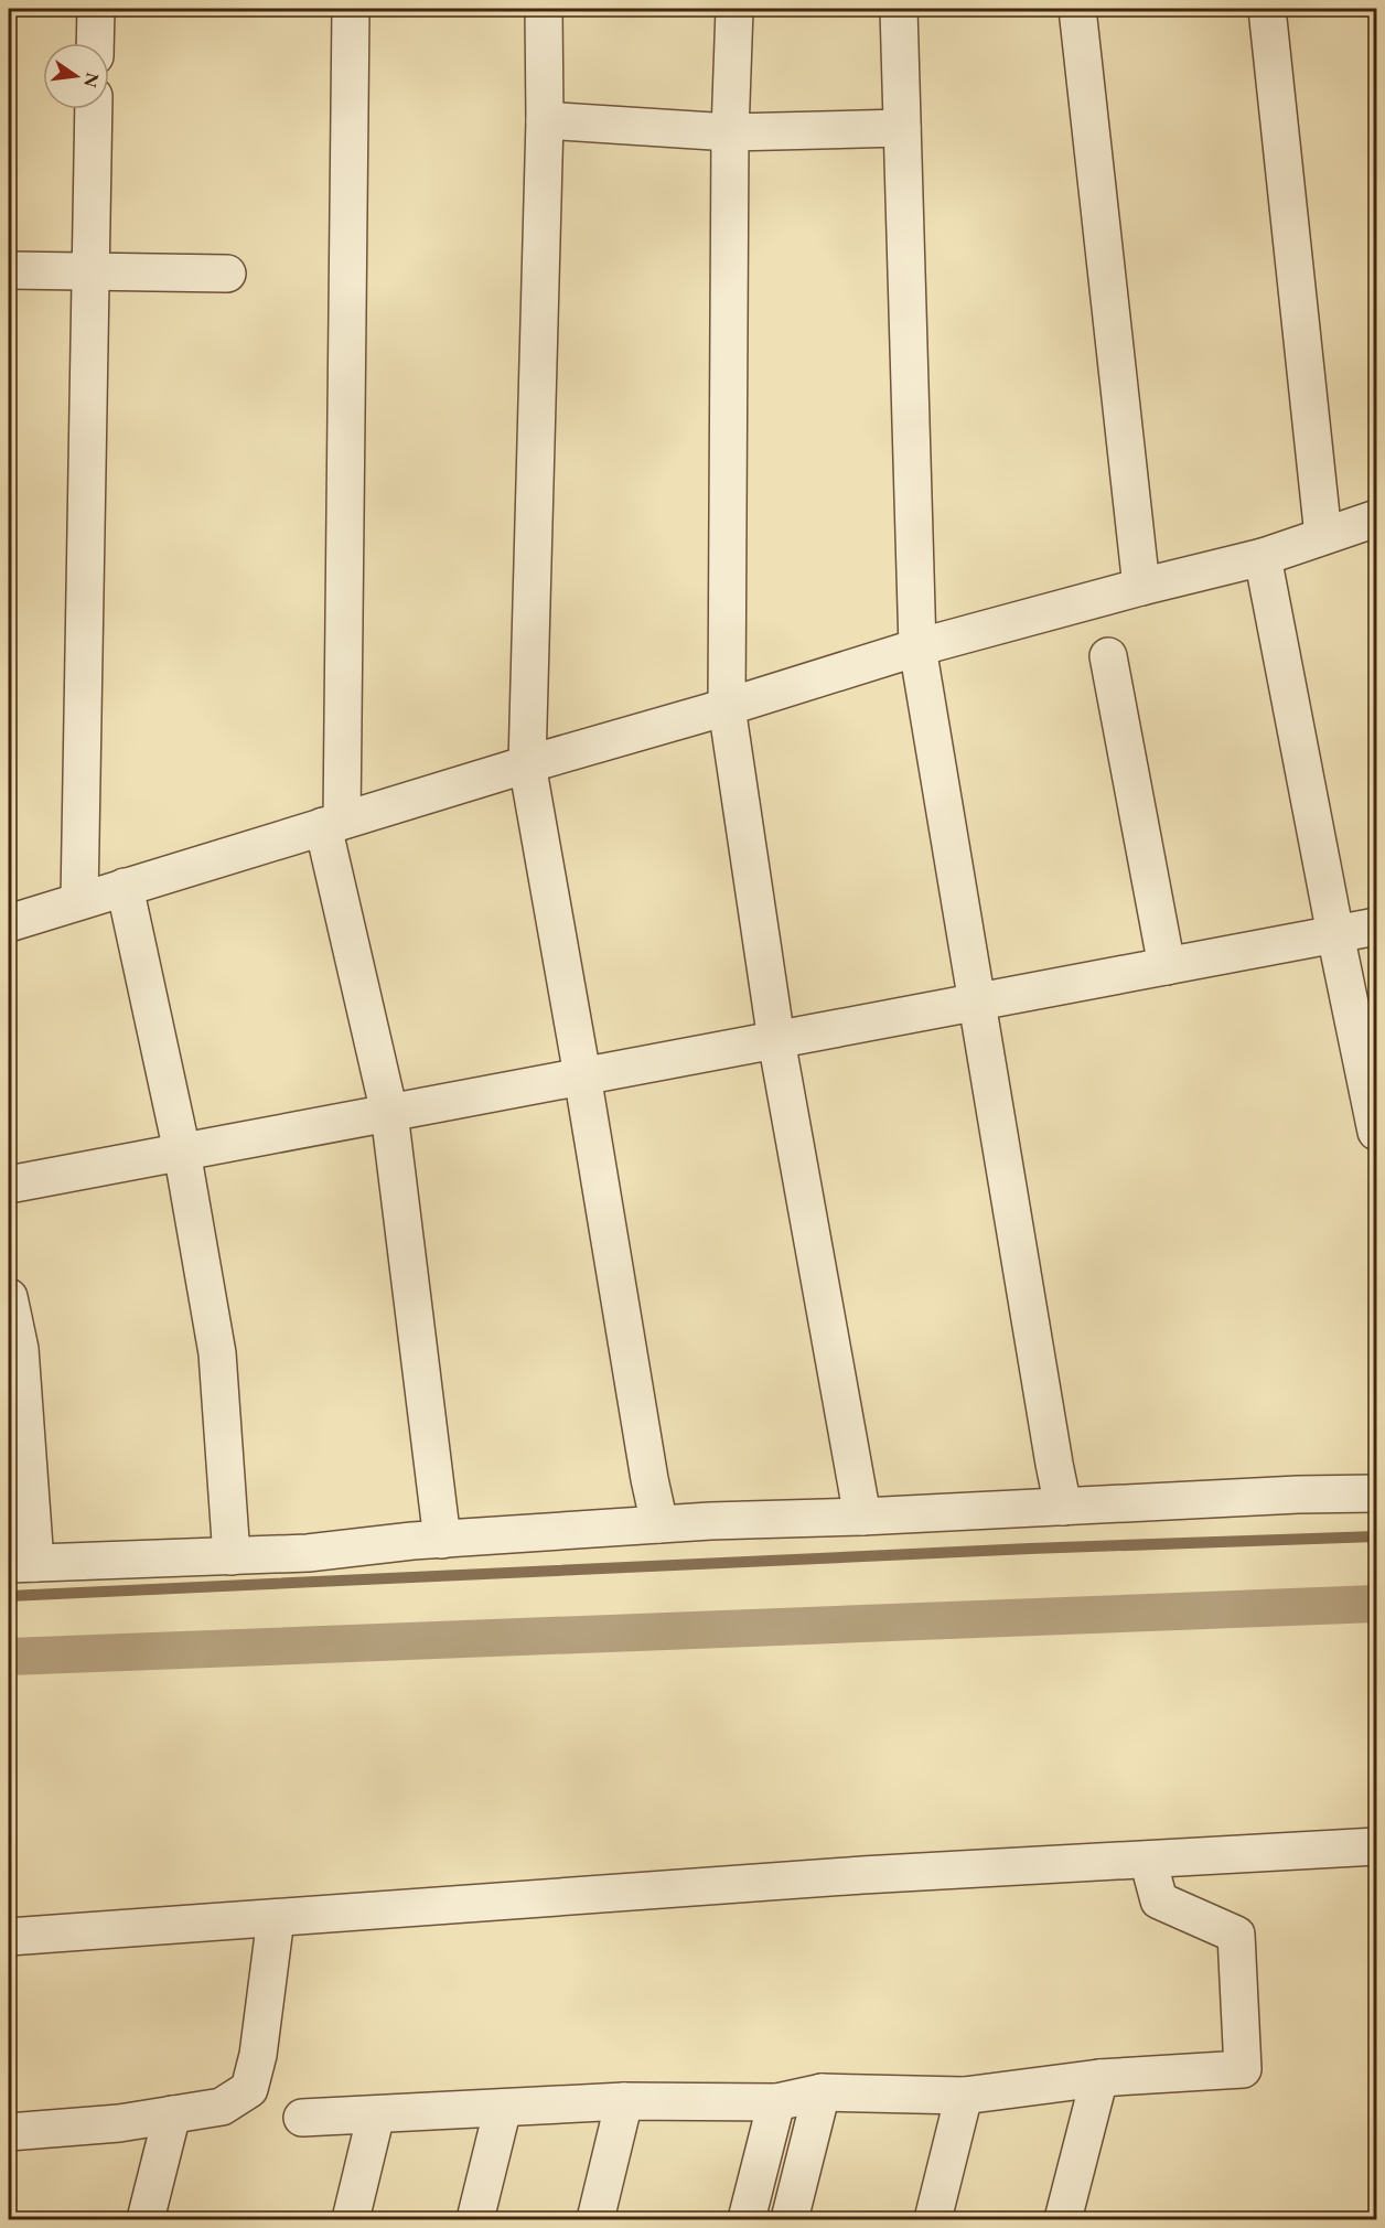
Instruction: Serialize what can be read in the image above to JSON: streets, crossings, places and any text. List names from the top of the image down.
{
  "north": "right"
}
